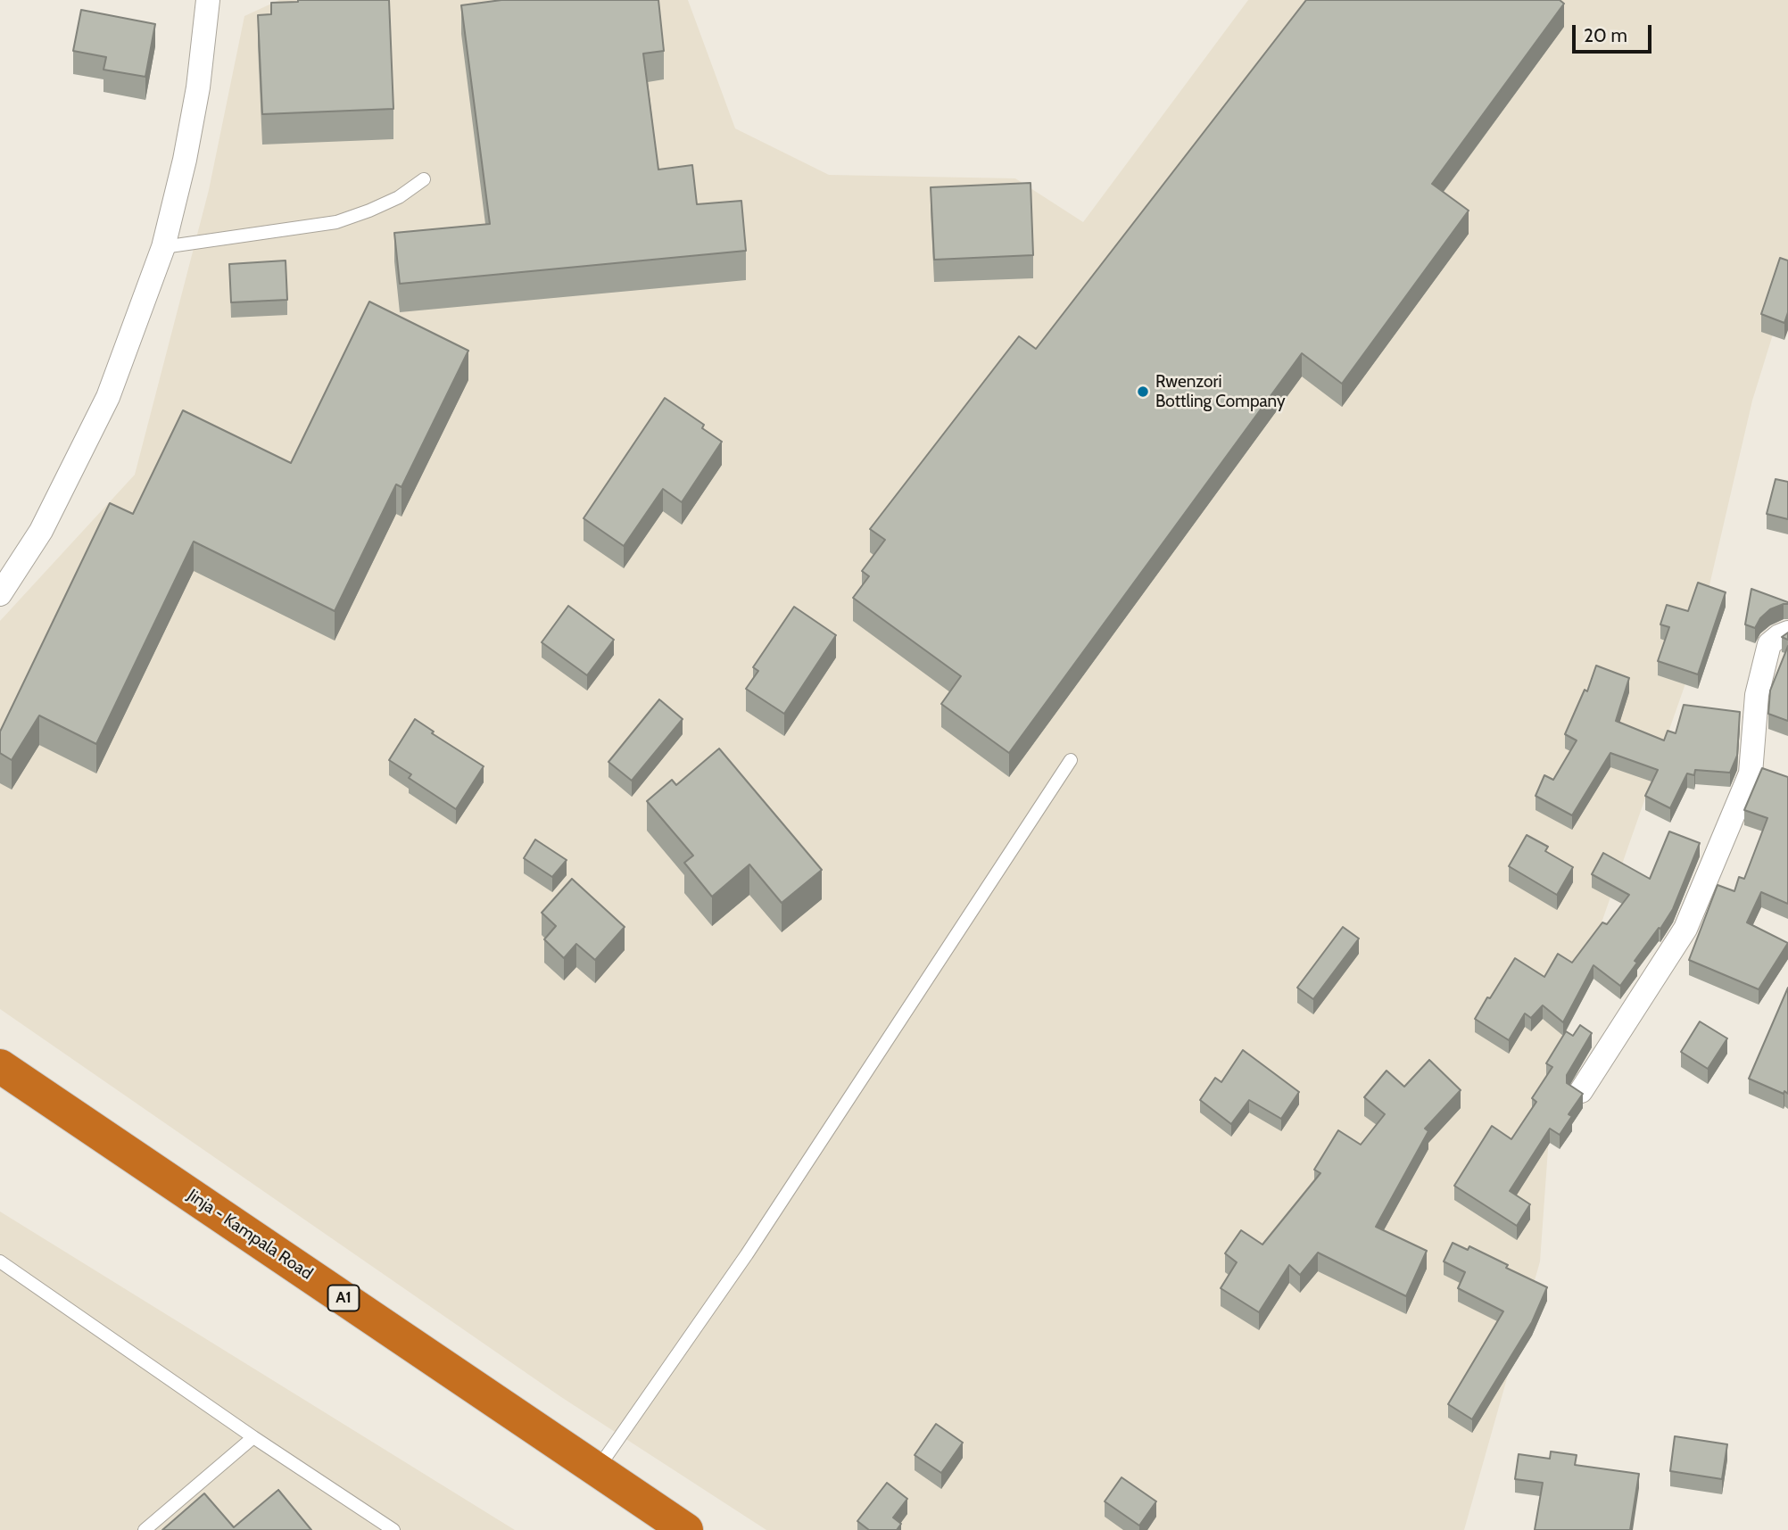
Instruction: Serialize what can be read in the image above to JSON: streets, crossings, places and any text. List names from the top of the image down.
{
  "streets": {
    "highway": ["Jinja - Kampala Road", "A1"]
  },
  "places": ["Rwenzori Bottling Company"],
  "scale_bar": "20 m"
}
